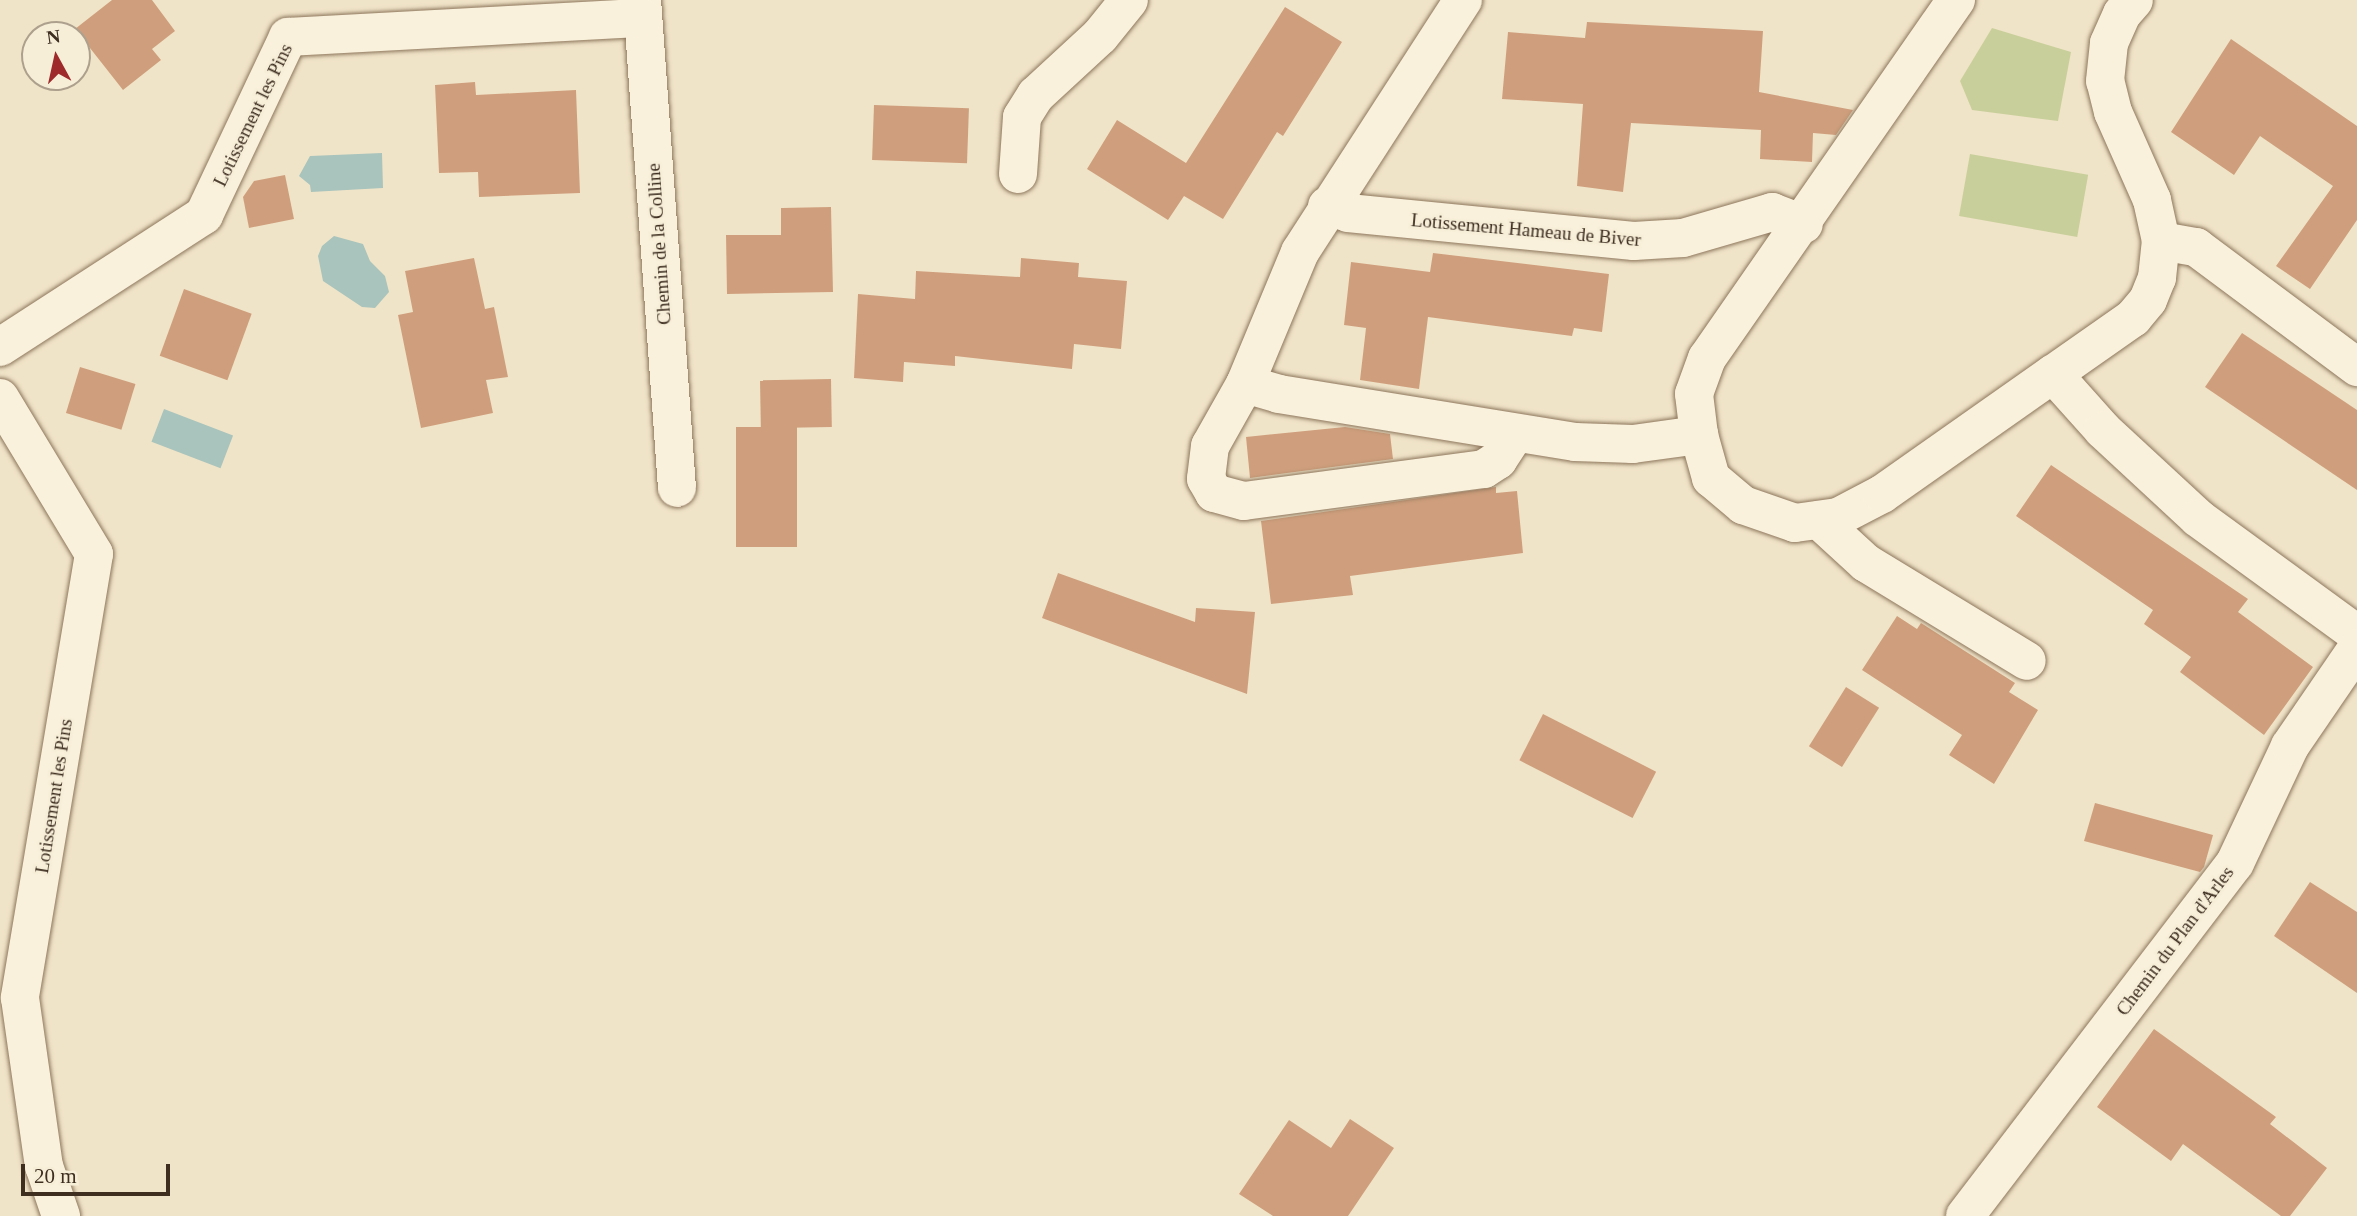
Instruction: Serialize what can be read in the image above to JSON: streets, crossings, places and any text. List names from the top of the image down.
{
  "streets": {
    "street": [
      "Lotissement les Pins",
      "Lotissement Hameau de Biver",
      "Chemin de la Colline",
      "Chemin du Plan d'Arles"
    ]
  },
  "crossings": [
    ["Lotissement les Pins", "Chemin de la Colline"]
  ],
  "scale_bar": "20 m",
  "north": "top"
}
